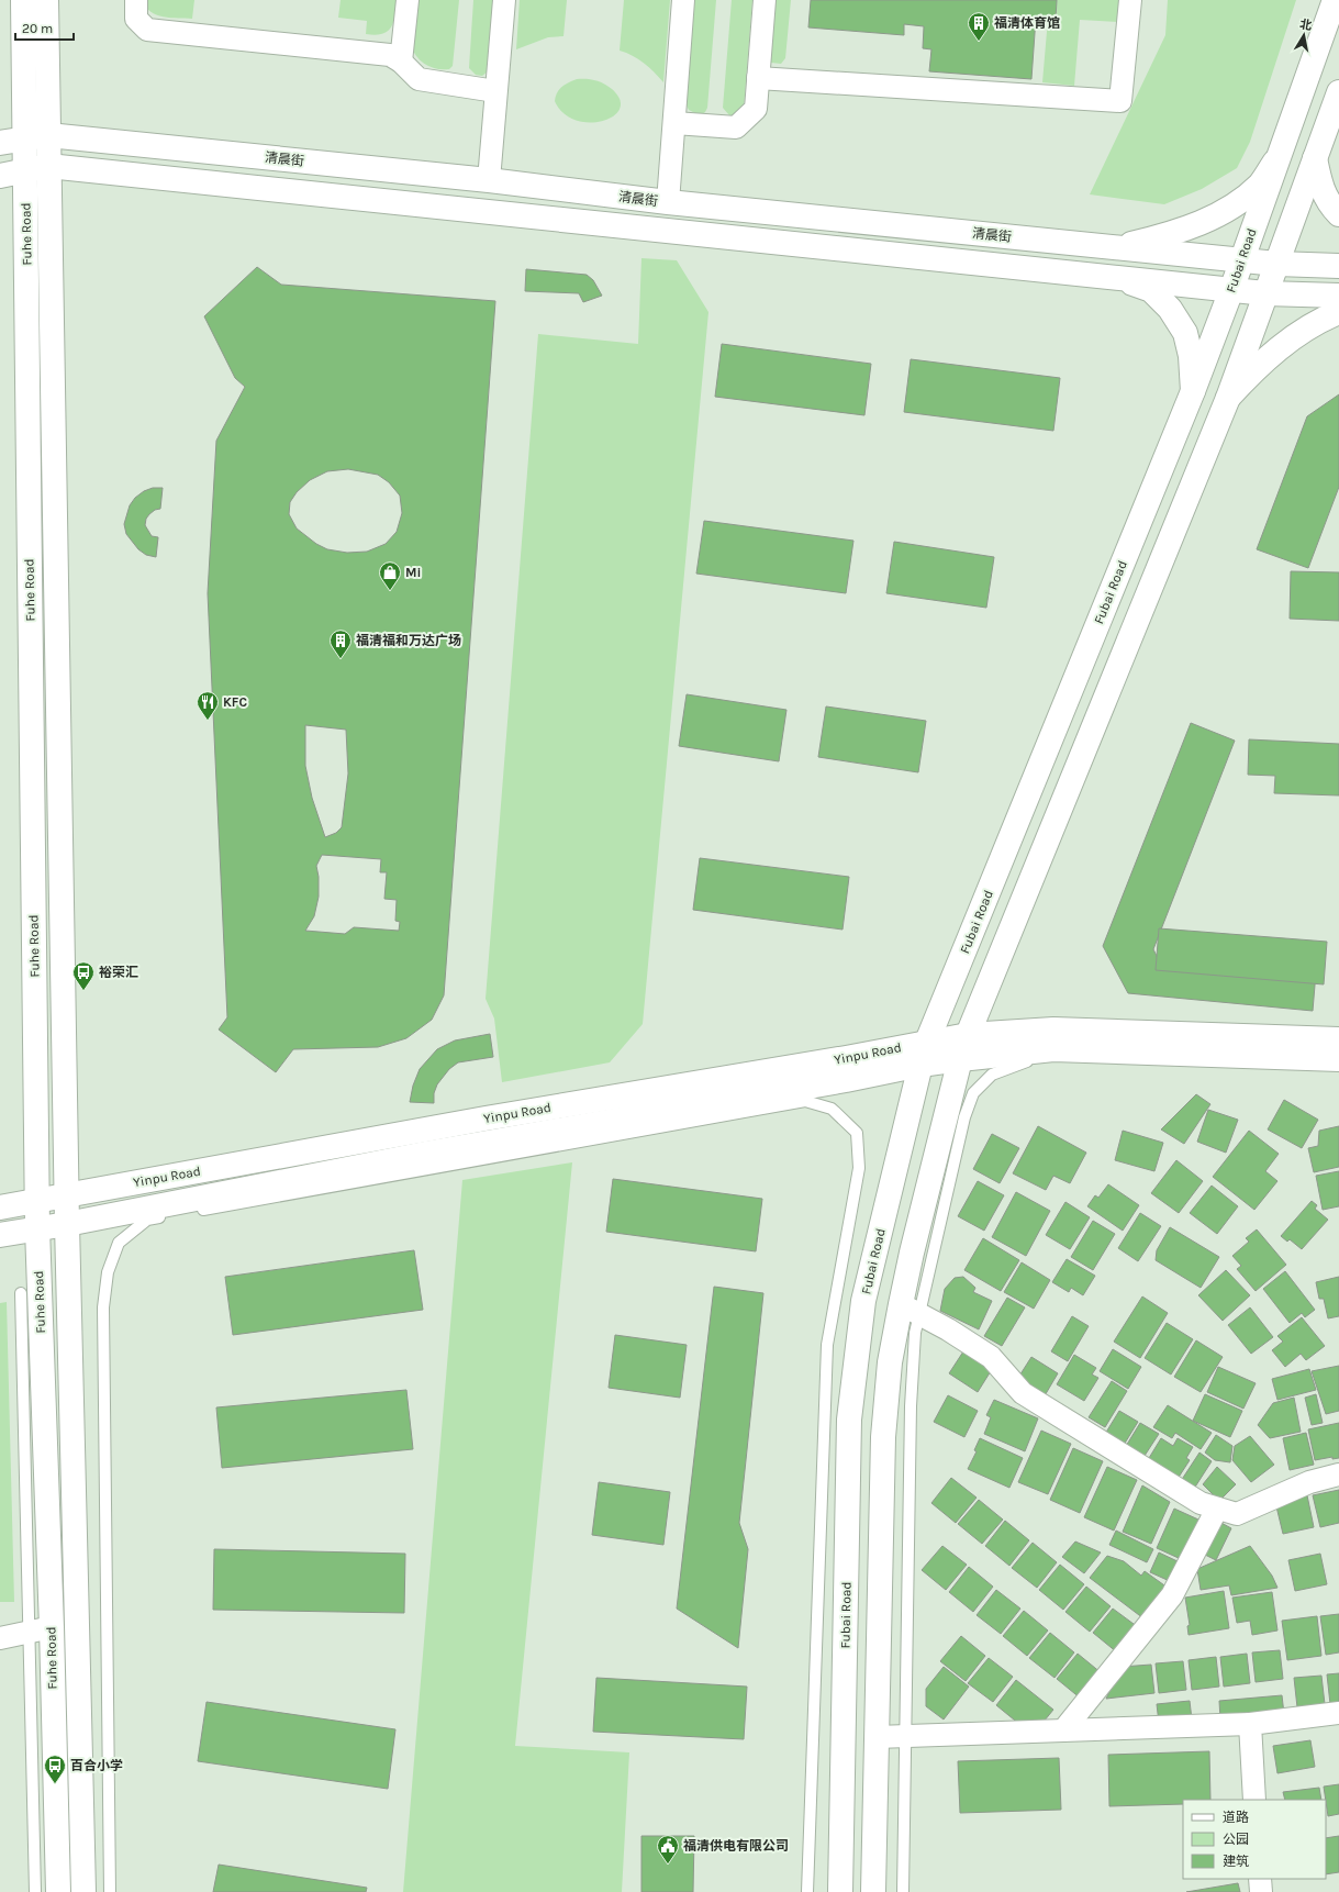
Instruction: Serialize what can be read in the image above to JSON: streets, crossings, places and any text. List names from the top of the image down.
{
  "streets": {
    "street": [
      "清晨街",
      "Fuhe Road",
      "Fubai Road",
      "Yinpu Road"
    ]
  },
  "crossings": [
    ["清晨街", "Fuhe Road"],
    ["清晨街", "Fubai Road"],
    ["Fuhe Road", "Yinpu Road"],
    ["Fubai Road", "Yinpu Road"]
  ],
  "places": {
    "building": ["福清体育馆", "福清福和万达广场"],
    "shop": ["Mi"],
    "restaurant": ["KFC"],
    "bus stop": ["裕荣汇", "百合小学"],
    "public building": ["福清供电有限公司"]
  },
  "legend": ["道路", "公园", "建筑"],
  "scale_bar": "20 m",
  "north": "top"
}
